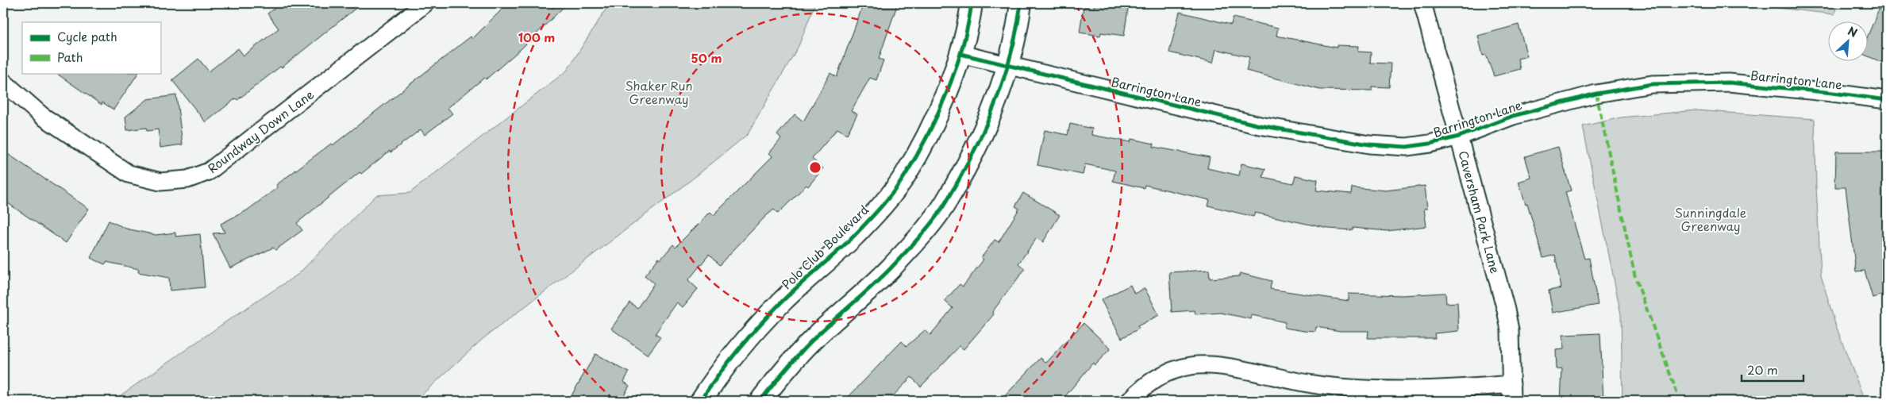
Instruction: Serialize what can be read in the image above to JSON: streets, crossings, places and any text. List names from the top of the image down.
{
  "streets": {
    "street": [
      "Barrington Lane",
      "Roundway Down Lane",
      "Caversham Park Lane",
      "Polo Club Boulevard"
    ]
  },
  "crossings": [
    ["Barrington Lane", "Caversham Park Lane"],
    ["Barrington Lane", "Polo Club Boulevard"]
  ],
  "parks": ["Shaker Run Greenway", "Sunningdale Greenway"],
  "legend": ["Cycle path", "Path"],
  "scale_bar": "20 m",
  "north": "top right",
  "rings": ["100 m", "50 m"]
}
